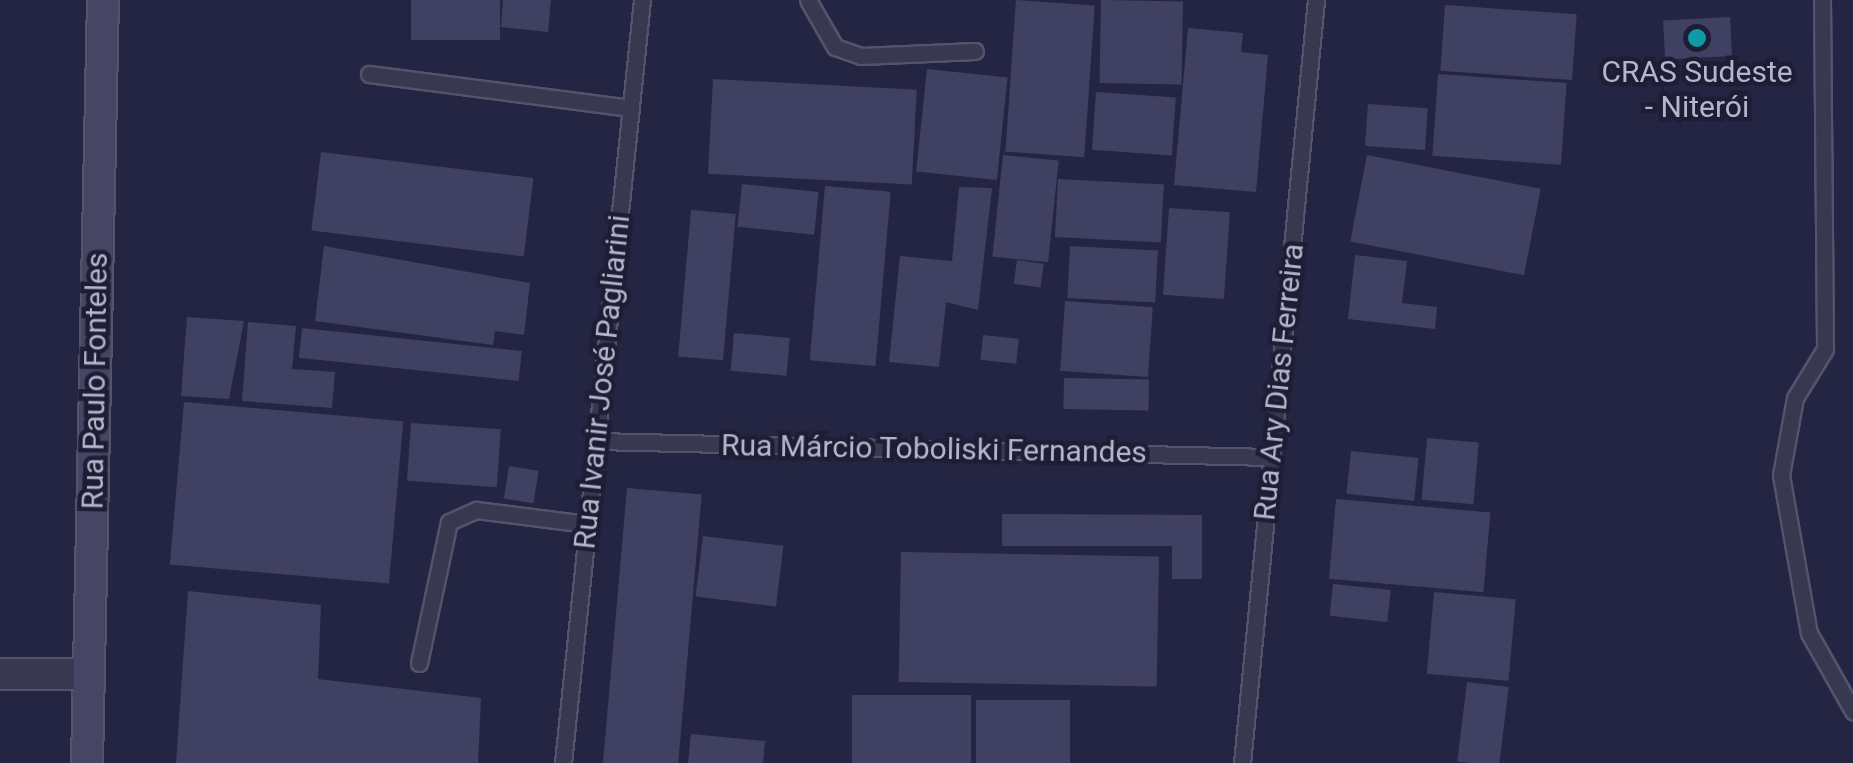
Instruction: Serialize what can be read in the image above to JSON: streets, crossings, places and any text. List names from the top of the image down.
{
  "streets": {
    "street": ["Rua Paulo Fonteles"],
    "lane": ["Rua Ivanir José Pagliarini", "Rua Ary Dias Ferreira", "Rua Márcio Toboliski Fernandes"]
  },
  "crossings": [
    ["Rua Ivanir José Pagliarini", "Rua Márcio Toboliski Fernandes"],
    ["Rua Ary Dias Ferreira", "Rua Márcio Toboliski Fernandes"]
  ],
  "places": ["CRAS Sudeste - Niterói"]
}
